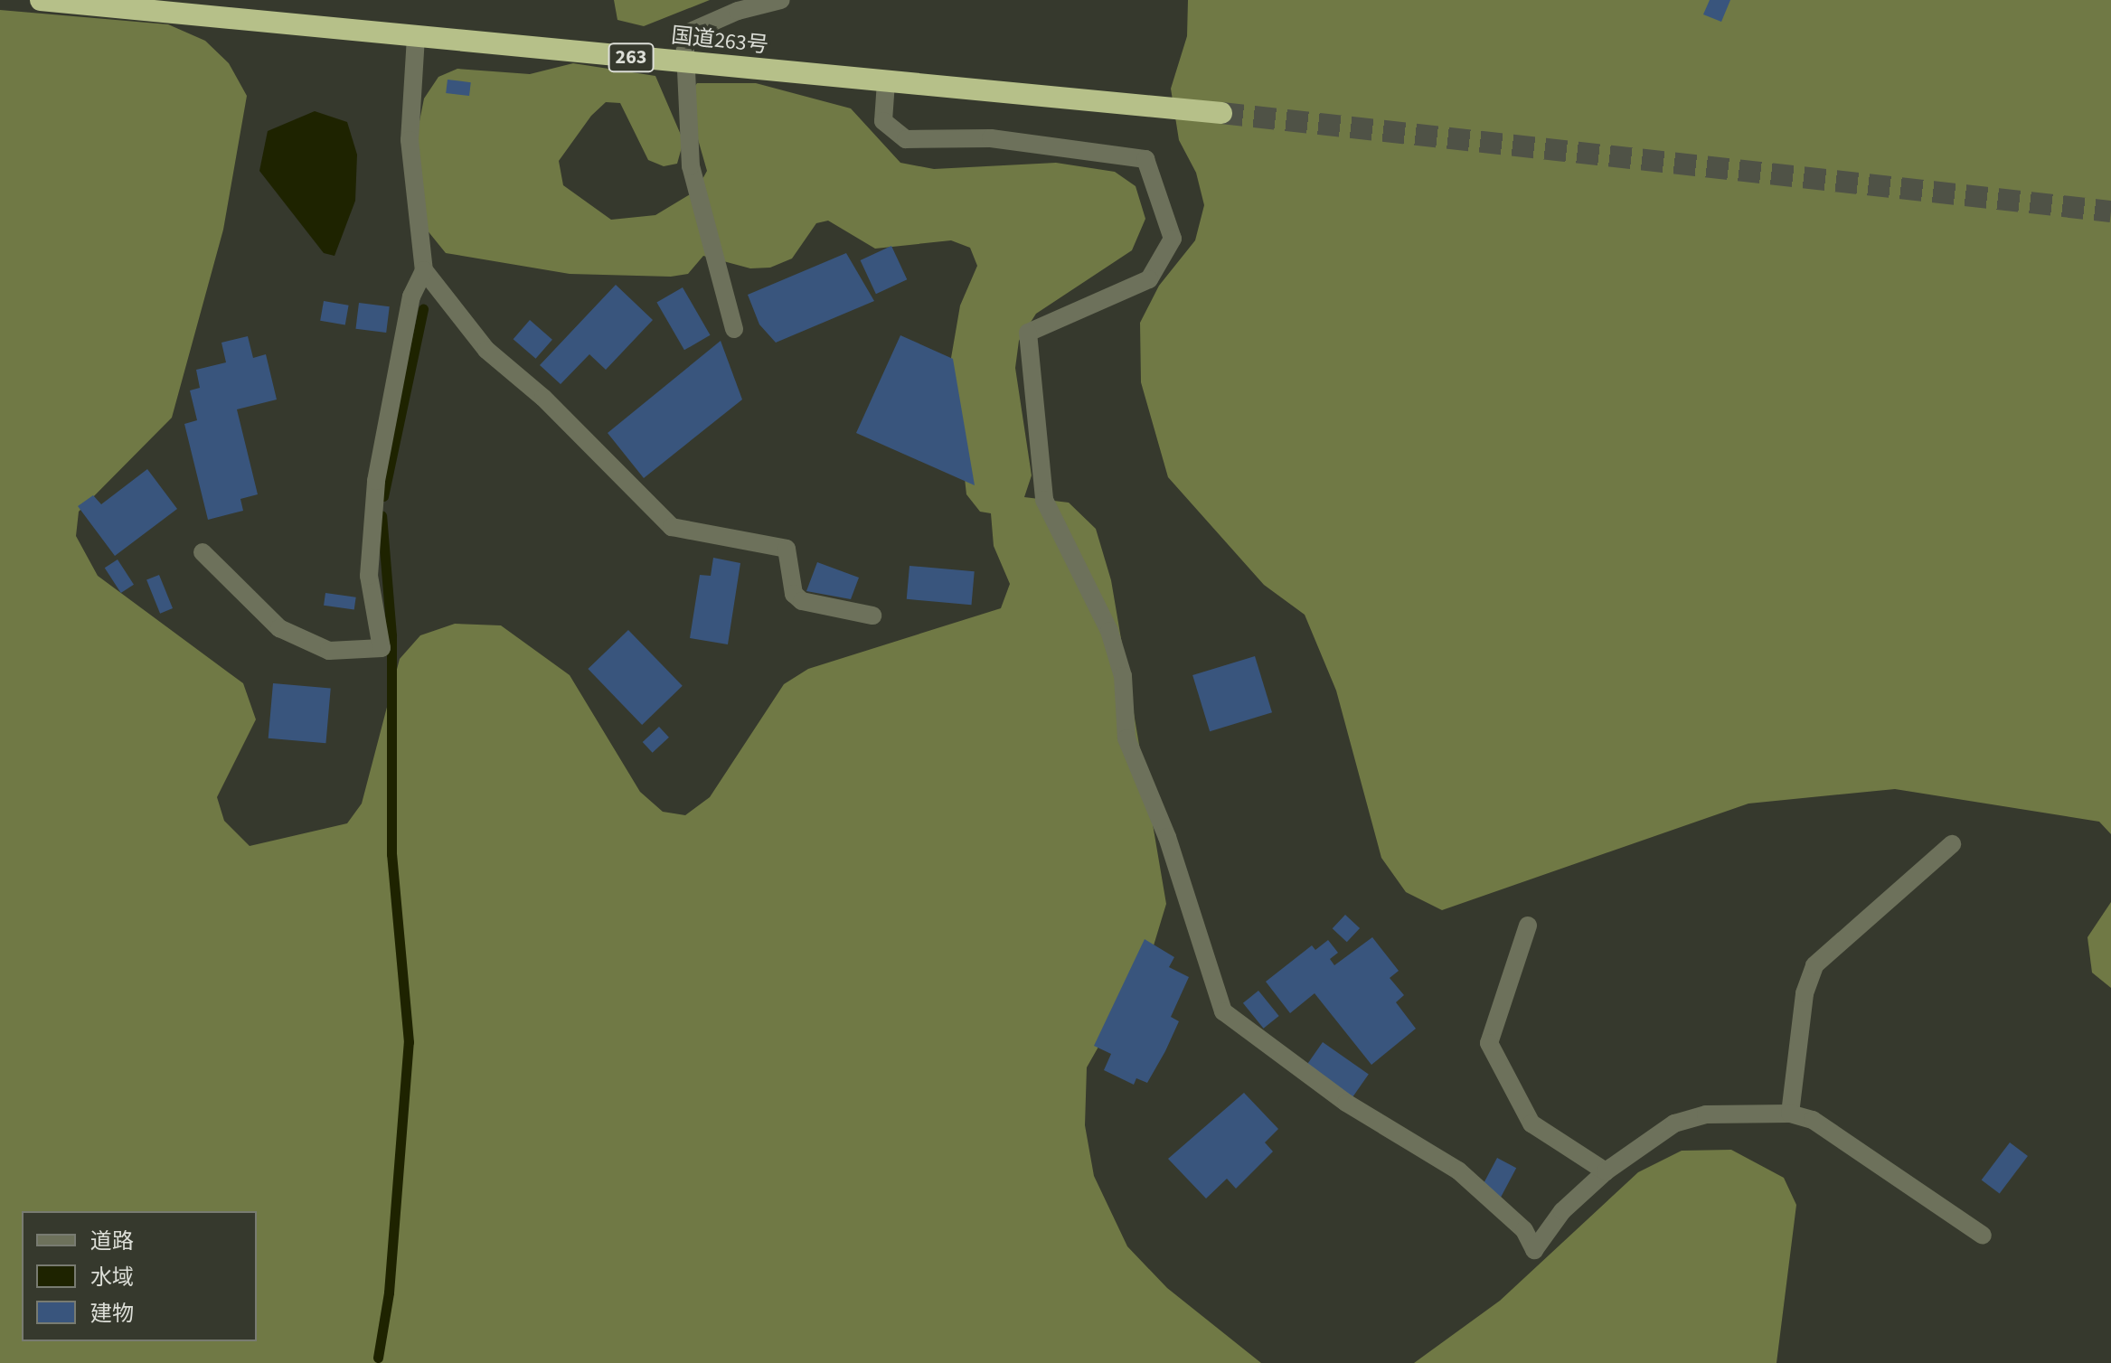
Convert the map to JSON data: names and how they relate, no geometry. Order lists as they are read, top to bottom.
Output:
{
  "streets": {
    "highway": ["国道263号", "263"]
  },
  "legend": ["道路", "水域", "建物"]
}
